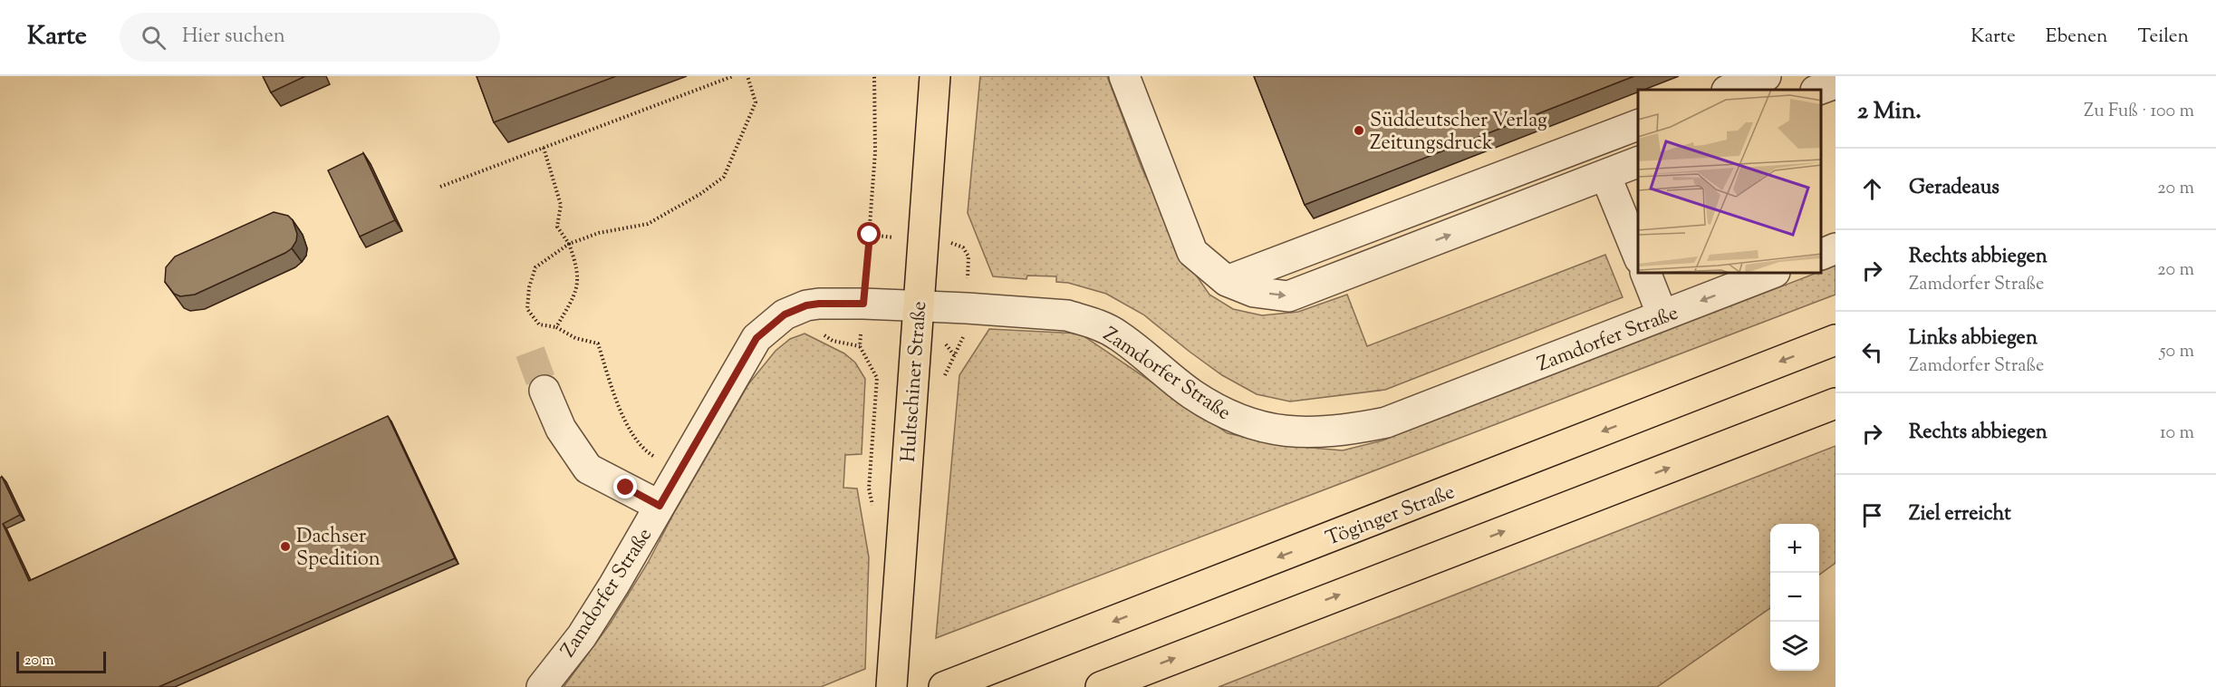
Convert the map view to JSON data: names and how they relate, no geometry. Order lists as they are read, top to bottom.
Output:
{
  "streets": {
    "main road": ["Hultschiner Straße", "Töginger Straße"],
    "street": ["Zamdorfer Straße"]
  },
  "crossings": [
    ["Zamdorfer Straße", "Hultschiner Straße"]
  ],
  "places": ["Süddeutscher Verlag Zeitungsdruck", "Dachser Spedition"],
  "scale_bar": "20 m",
  "page": {
    "header": "Karte",
    "search": "Hier suchen",
    "nav": ["Karte", "Ebenen", "Teilen"],
    "heading": ["2 Min.", "Zu Fuß · 100 m"],
    "list": [
      ["Geradeaus", "20 m"],
      ["Rechts abbiegen", "Zamdorfer Straße", "20 m"],
      ["Links abbiegen", "Zamdorfer Straße", "50 m"],
      ["Rechts abbiegen", "10 m"],
      "Ziel erreicht"
    ],
    "map_buttons": ["+", "−"],
    "scale": "20 m"
  }
}
